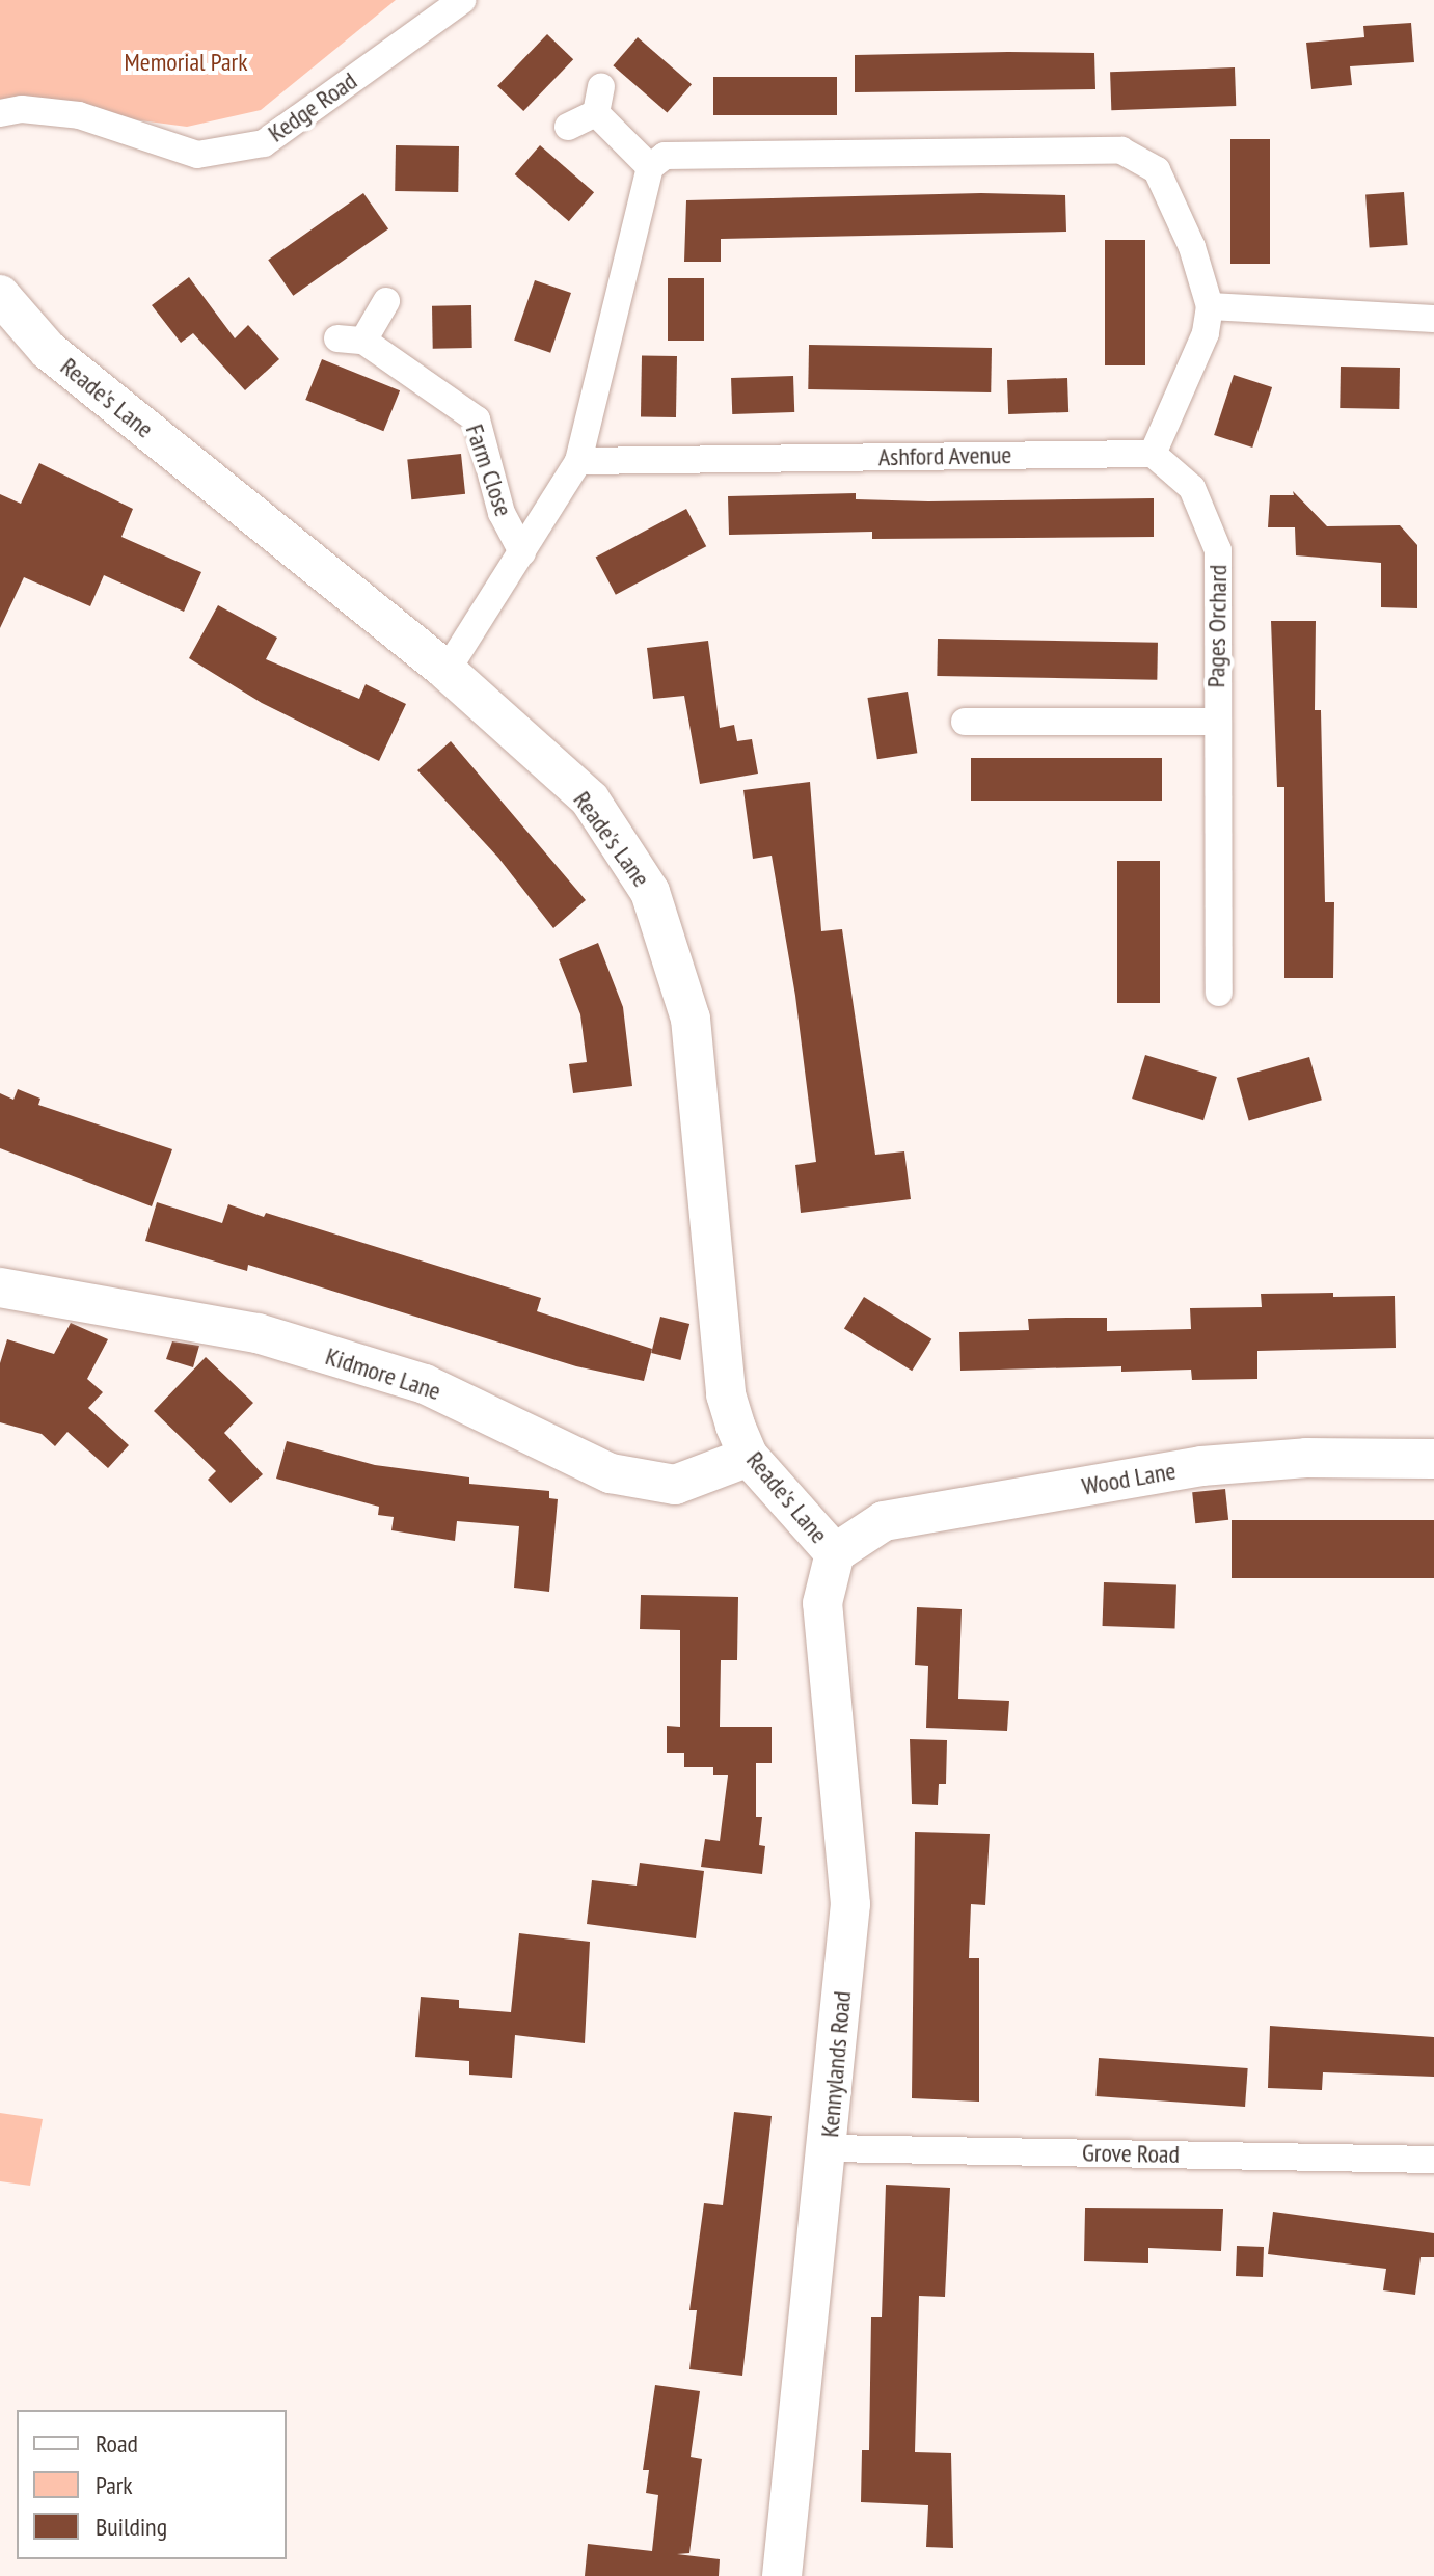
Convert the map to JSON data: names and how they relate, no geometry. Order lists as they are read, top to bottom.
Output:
{
  "streets": {
    "street": [
      "Kedge Road",
      "Reade's Lane",
      "Ashford Avenue",
      "Farm Close",
      "Pages Orchard",
      "Kidmore Lane",
      "Wood Lane",
      "Kennylands Road",
      "Grove Road"
    ]
  },
  "crossings": [
    ["Reade's Lane", "Kidmore Lane"],
    ["Reade's Lane", "Wood Lane"],
    ["Reade's Lane", "Kennylands Road"],
    ["Ashford Avenue", "Pages Orchard"],
    ["Wood Lane", "Kennylands Road"],
    ["Kennylands Road", "Grove Road"]
  ],
  "parks": ["Memorial Park"],
  "legend": ["Road", "Park", "Building"]
}
